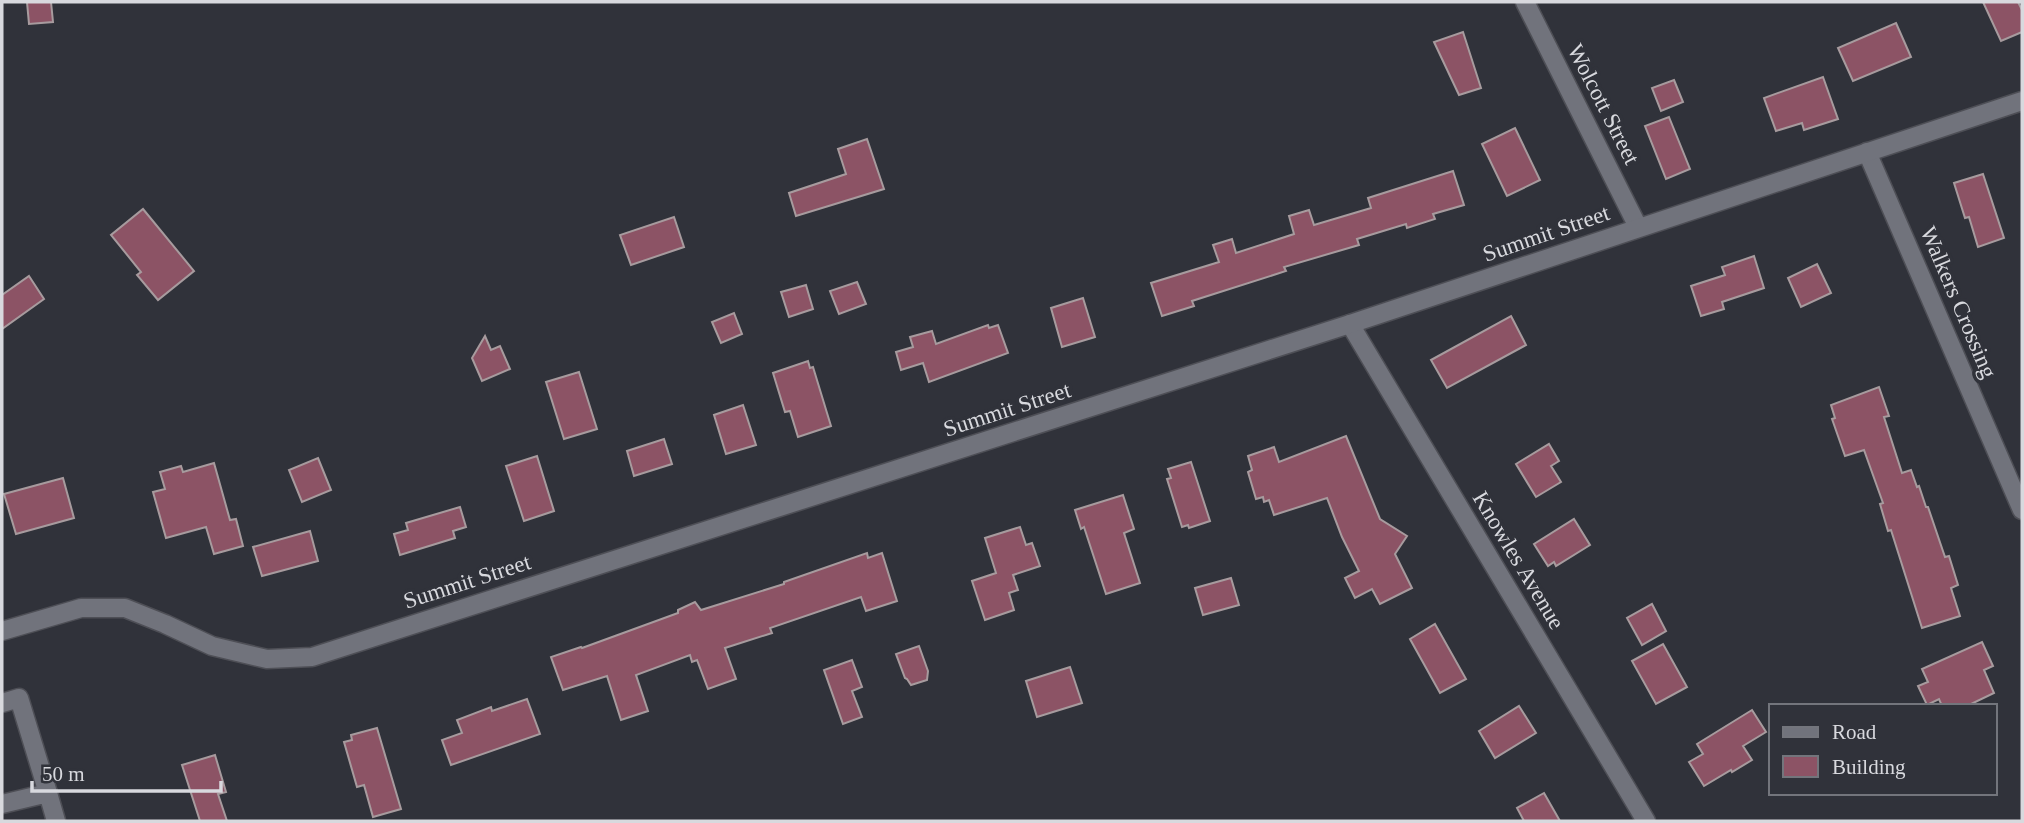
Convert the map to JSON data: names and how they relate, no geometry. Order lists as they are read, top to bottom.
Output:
{
  "streets": {
    "street": [
      "Wolcott Street",
      "Summit Street",
      "Walkers Crossing",
      "Knowles Avenue"
    ]
  },
  "crossings": [
    ["Wolcott Street", "Summit Street"],
    ["Summit Street", "Walkers Crossing"],
    ["Summit Street", "Knowles Avenue"]
  ],
  "legend": ["Road", "Building"],
  "scale_bar": "50 m"
}
